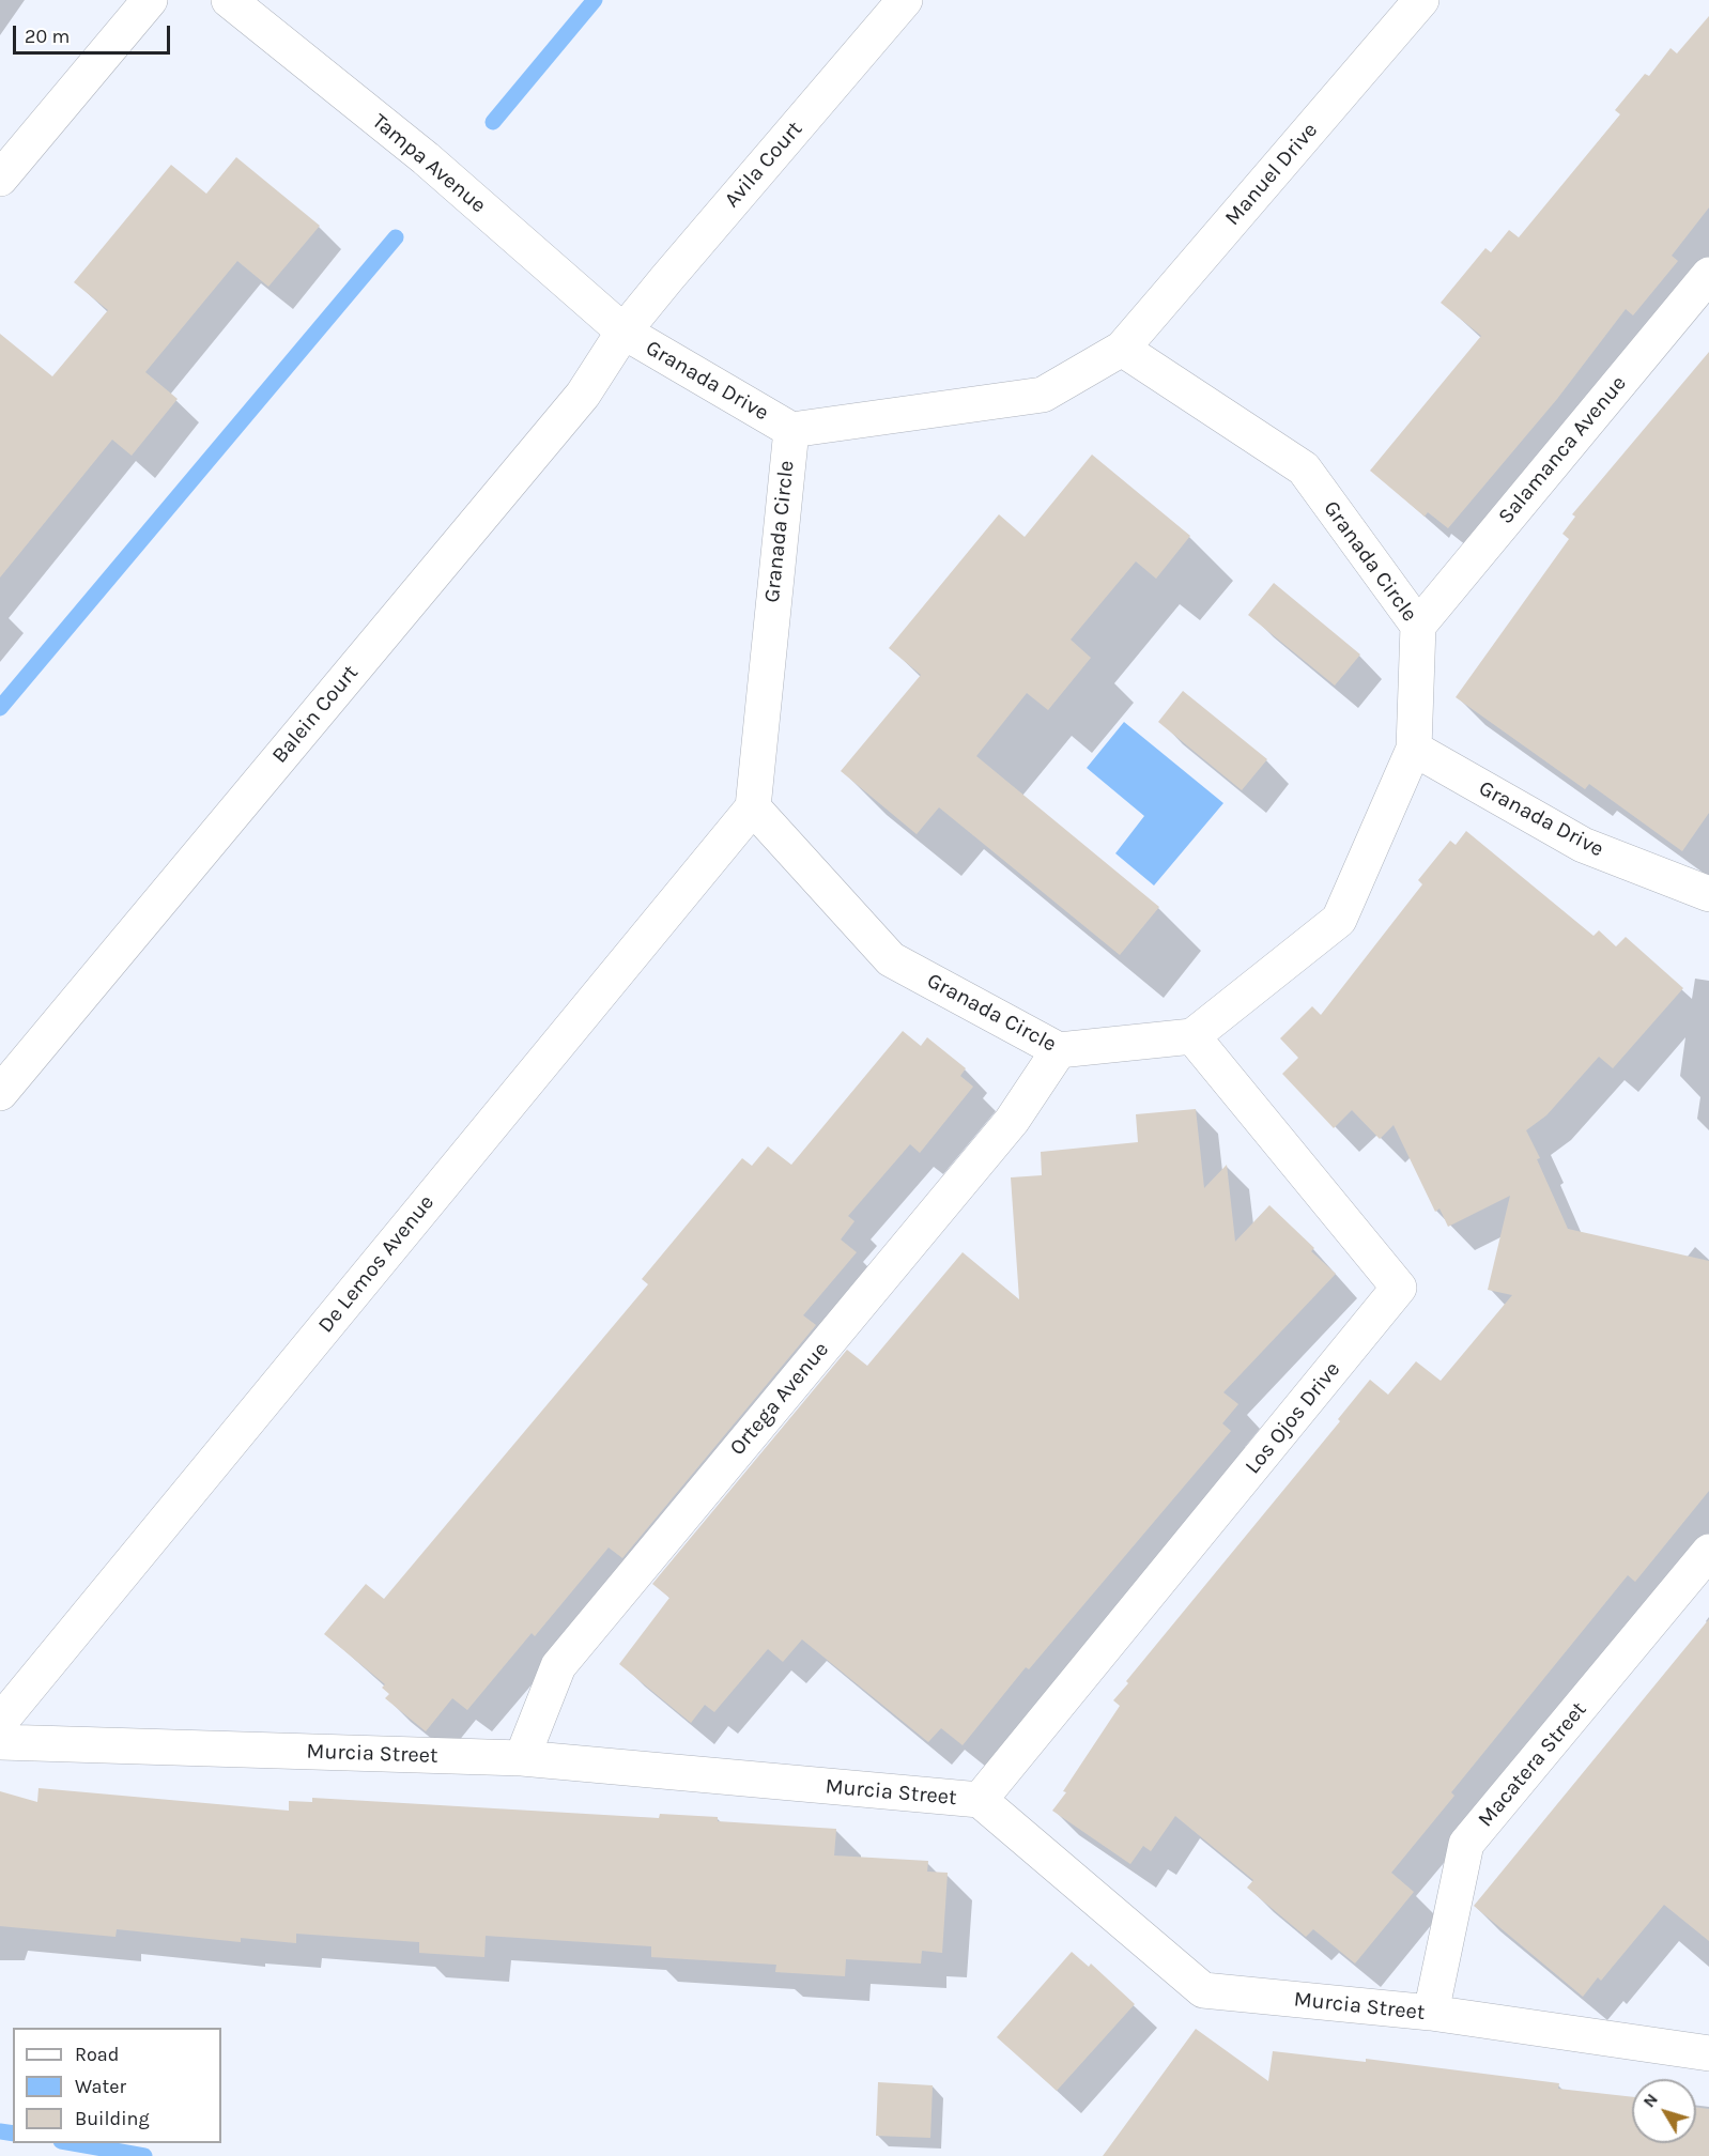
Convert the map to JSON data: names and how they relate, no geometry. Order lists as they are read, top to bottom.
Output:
{
  "streets": {
    "street": [
      "Tampa Avenue",
      "Avila Court",
      "Manuel Drive",
      "Granada Drive",
      "Salamanca Avenue",
      "Granada Circle",
      "Balein Court",
      "De Lemos Avenue",
      "Ortega Avenue",
      "Los Ojos Drive",
      "Murcia Street",
      "Macatera Street"
    ]
  },
  "crossings": [
    ["Tampa Avenue", "Avila Court"],
    ["Tampa Avenue", "Granada Drive"],
    ["Tampa Avenue", "Balein Court"],
    ["Avila Court", "Granada Drive"],
    ["Avila Court", "Balein Court"],
    ["Manuel Drive", "Granada Circle"],
    ["Granada Drive", "Granada Circle"],
    ["Granada Drive", "Balein Court"],
    ["Salamanca Avenue", "Granada Circle"],
    ["Granada Circle", "De Lemos Avenue"],
    ["Granada Circle", "Ortega Avenue"],
    ["Granada Circle", "Los Ojos Drive"],
    ["Ortega Avenue", "Murcia Street"],
    ["Los Ojos Drive", "Murcia Street"],
    ["Murcia Street", "Macatera Street"]
  ],
  "legend": ["Road", "Water", "Building"],
  "scale_bar": "20 m",
  "north": "top left"
}
